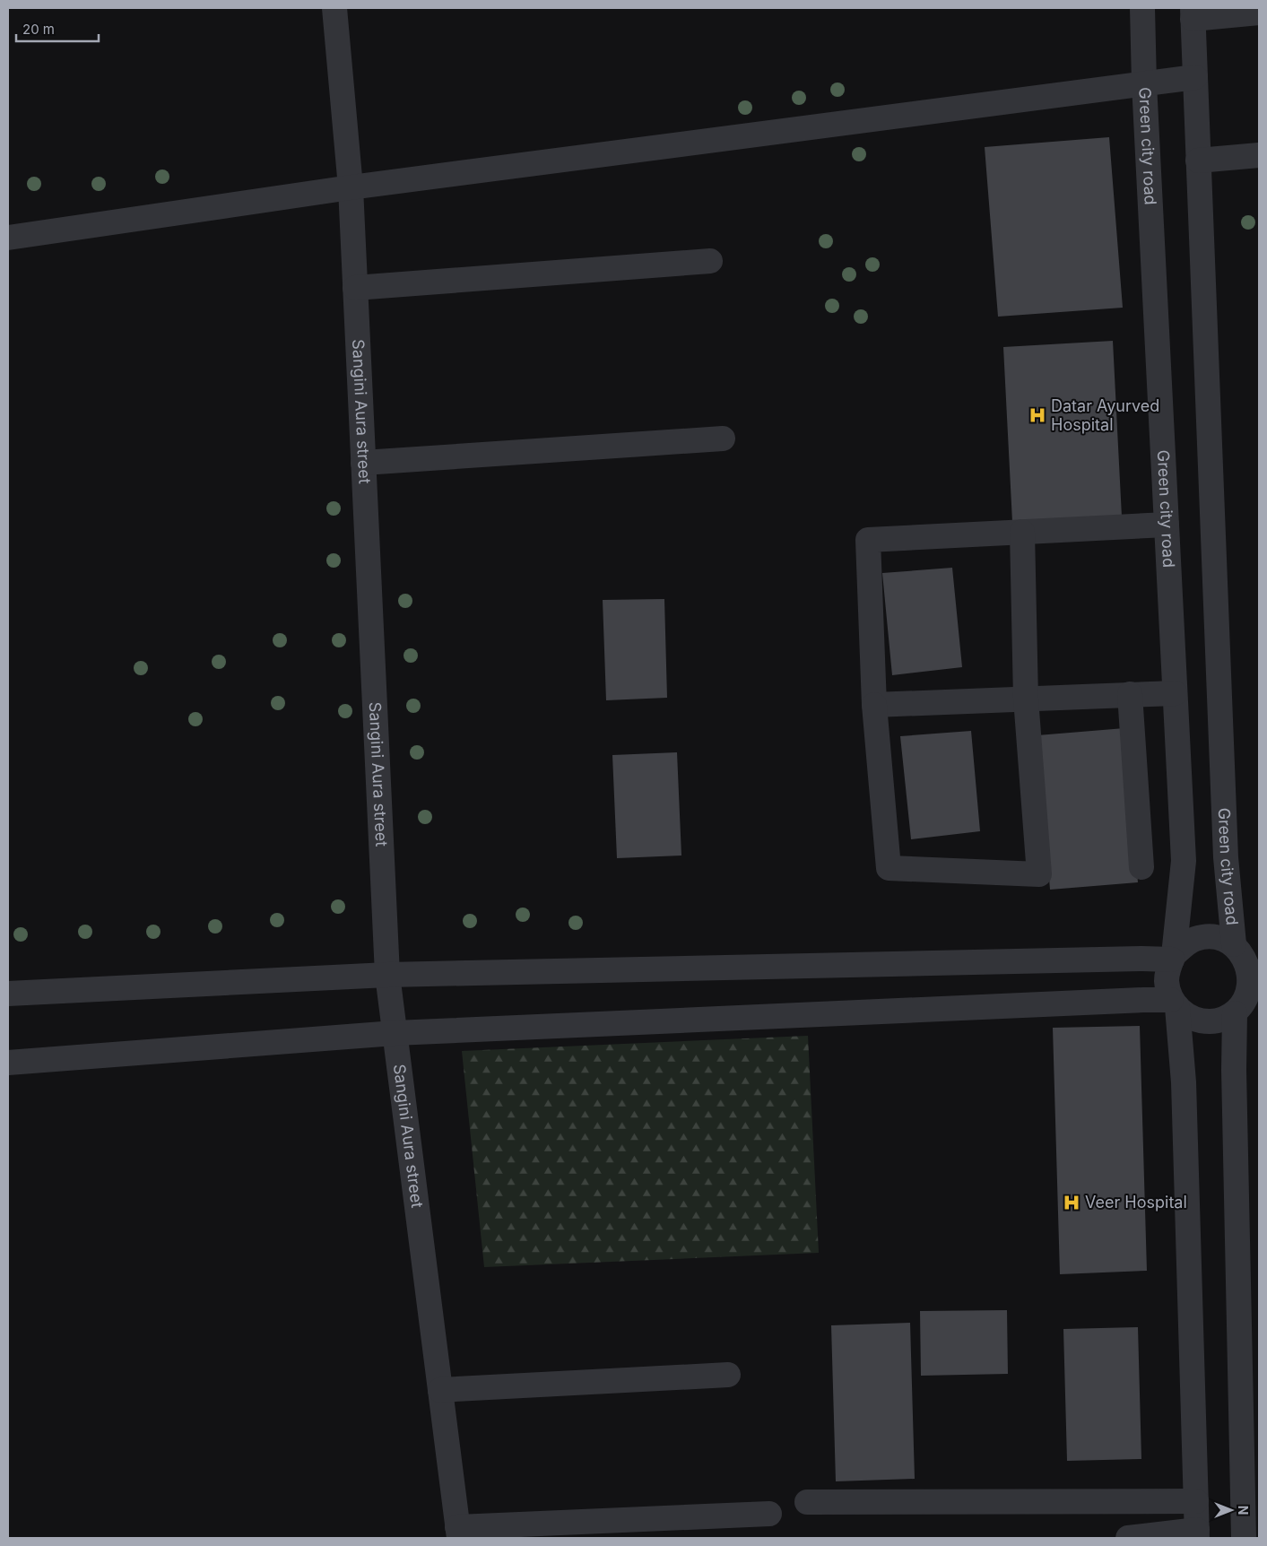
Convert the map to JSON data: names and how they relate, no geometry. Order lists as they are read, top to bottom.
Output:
{
  "streets": {
    "street": ["Green city road", "Sangini Aura street"]
  },
  "places": {
    "hospital": ["Datar Ayurved Hospital", "Veer Hospital"]
  },
  "scale_bar": "20 m",
  "north": "right"
}
